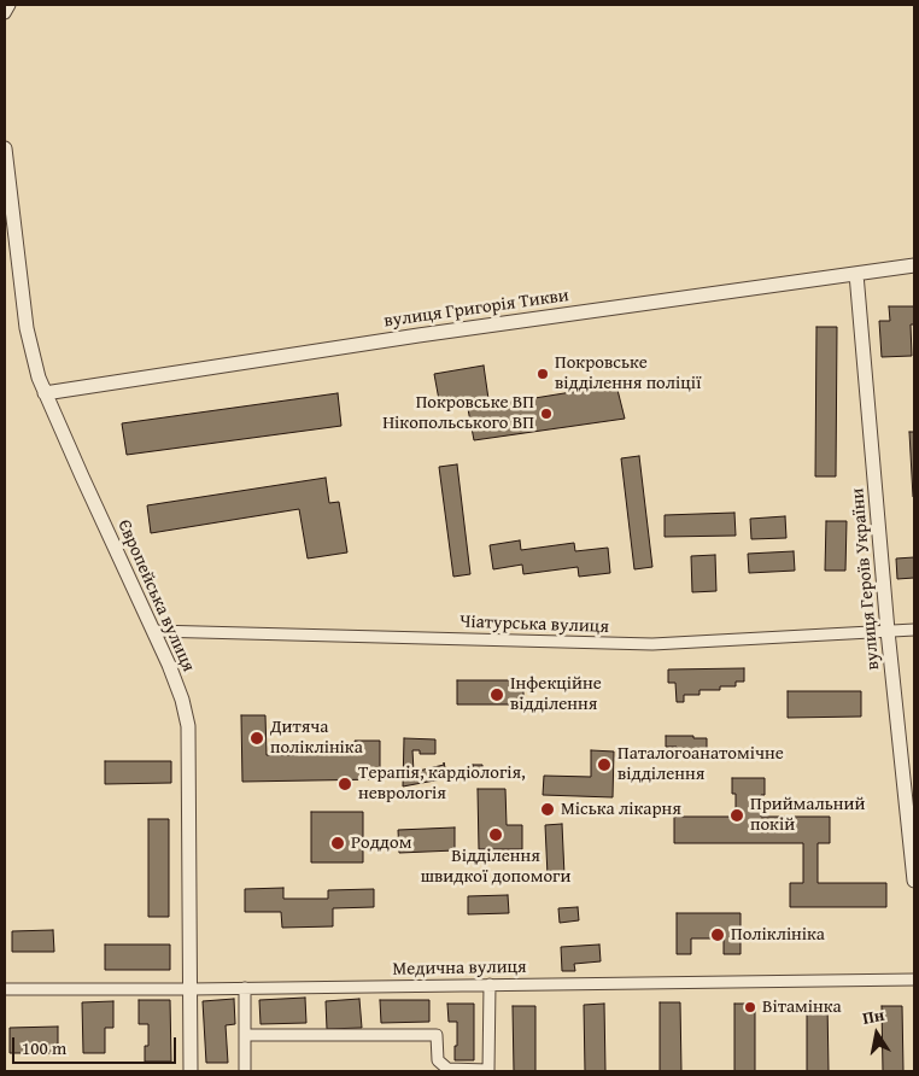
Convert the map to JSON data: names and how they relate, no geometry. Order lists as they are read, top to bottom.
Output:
{
  "streets": {
    "street": [
      "вулиця Григорія Тикви",
      "вулиця Героїв України",
      "Європейська вулиця",
      "Чіатурська вулиця",
      "Медична вулиця"
    ]
  },
  "crossings": [
    ["вулиця Григорія Тикви", "вулиця Героїв України"],
    ["вулиця Григорія Тикви", "Європейська вулиця"],
    ["вулиця Героїв України", "Чіатурська вулиця"],
    ["Європейська вулиця", "Чіатурська вулиця"],
    ["Європейська вулиця", "Медична вулиця"]
  ],
  "places": [
    "Покровське відділення поліції",
    "Покровське ВП Нікопольського ВП",
    "Інфекційне відділення",
    "Дитяча поліклініка",
    "Паталогоанатомічне відділення",
    "Терапія, кардіологія, неврологія",
    "Мiська лiкарня",
    "Приймальний покій",
    "Відділення швидкої допомоги",
    "Роддом",
    "Поліклініка",
    "Вітамінка"
  ],
  "scale_bar": "100 m",
  "north": "top"
}
